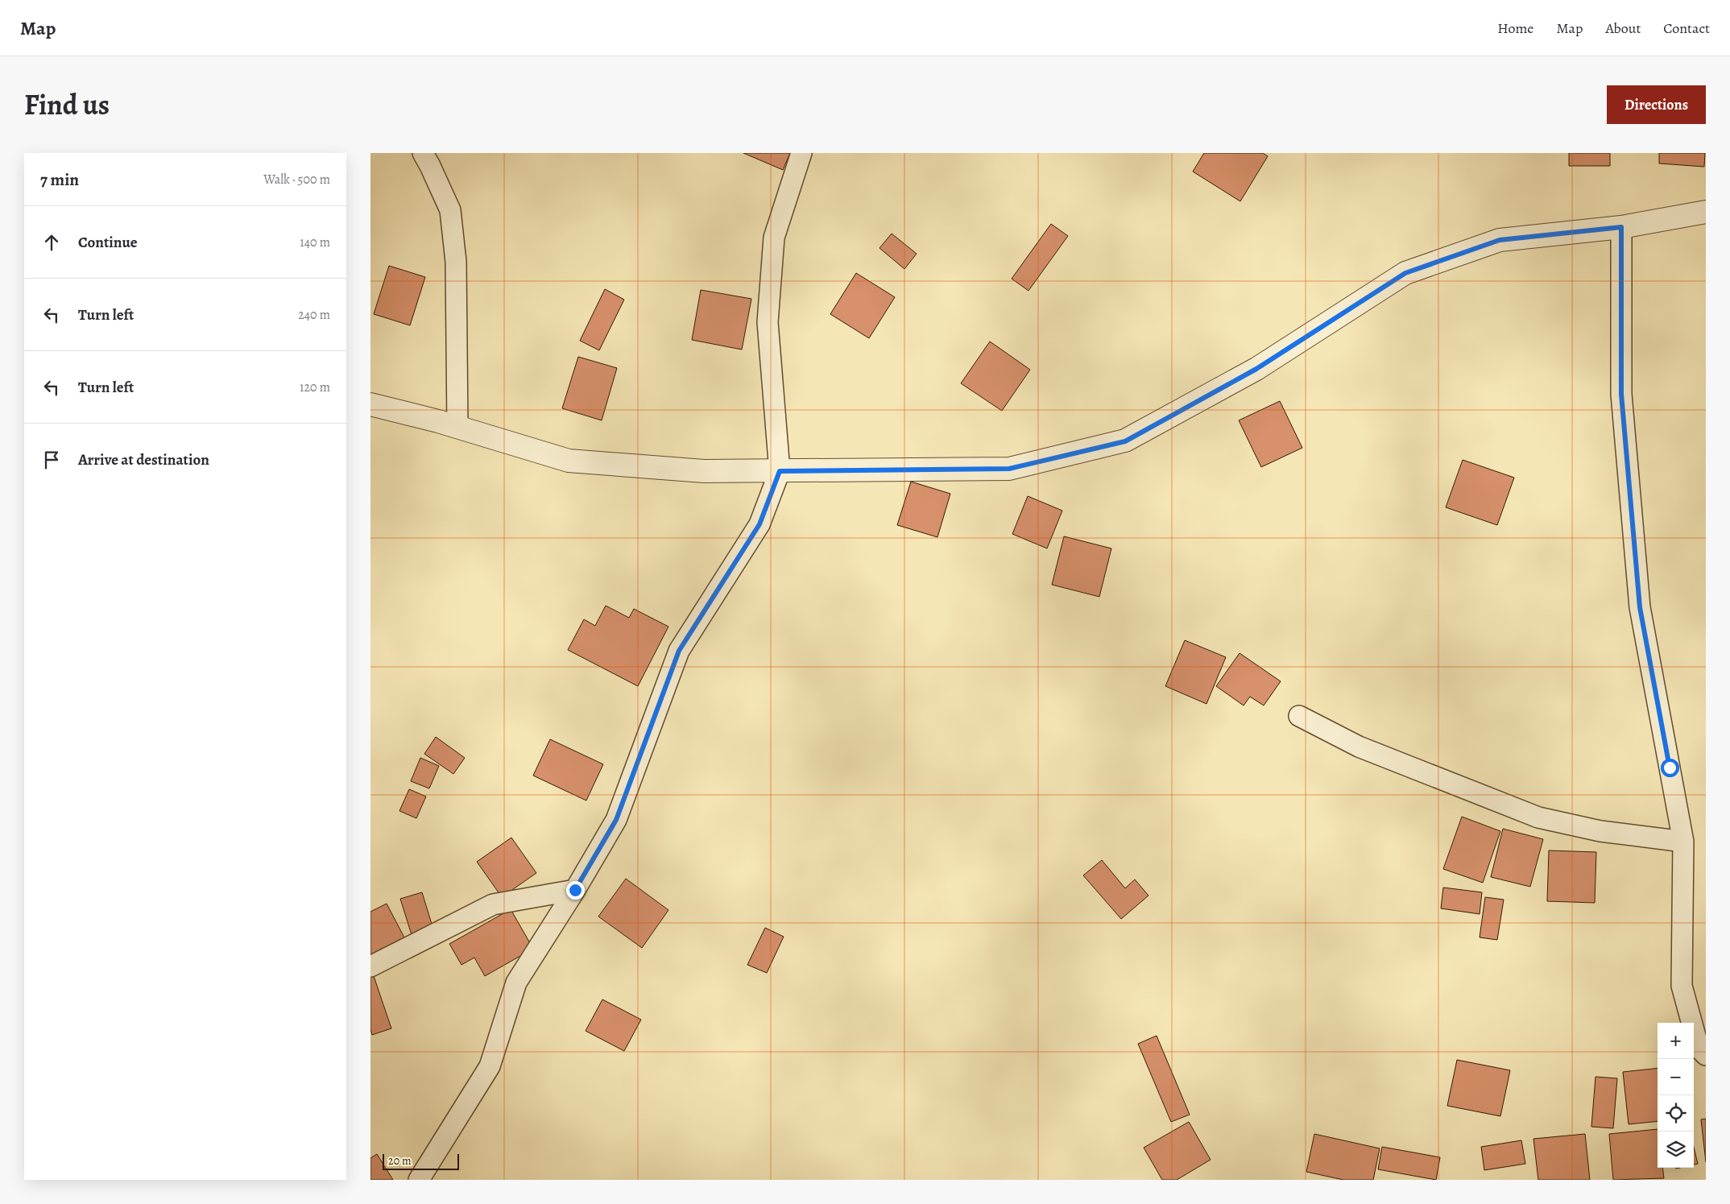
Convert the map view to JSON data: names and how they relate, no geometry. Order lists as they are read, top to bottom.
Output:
{
  "scale_bar": "20 m",
  "page": {
    "header": "Map",
    "nav": [
      "Home",
      "Map",
      "About",
      "Contact"
    ],
    "title": "Find us",
    "buttons": "Directions",
    "heading": ["7 min", "Walk · 500 m"],
    "list": [
      ["Continue", "140 m"],
      ["Turn left", "240 m"],
      ["Turn left", "120 m"],
      "Arrive at destination"
    ],
    "map_buttons": ["+", "−"],
    "scale": "20 m"
  }
}
